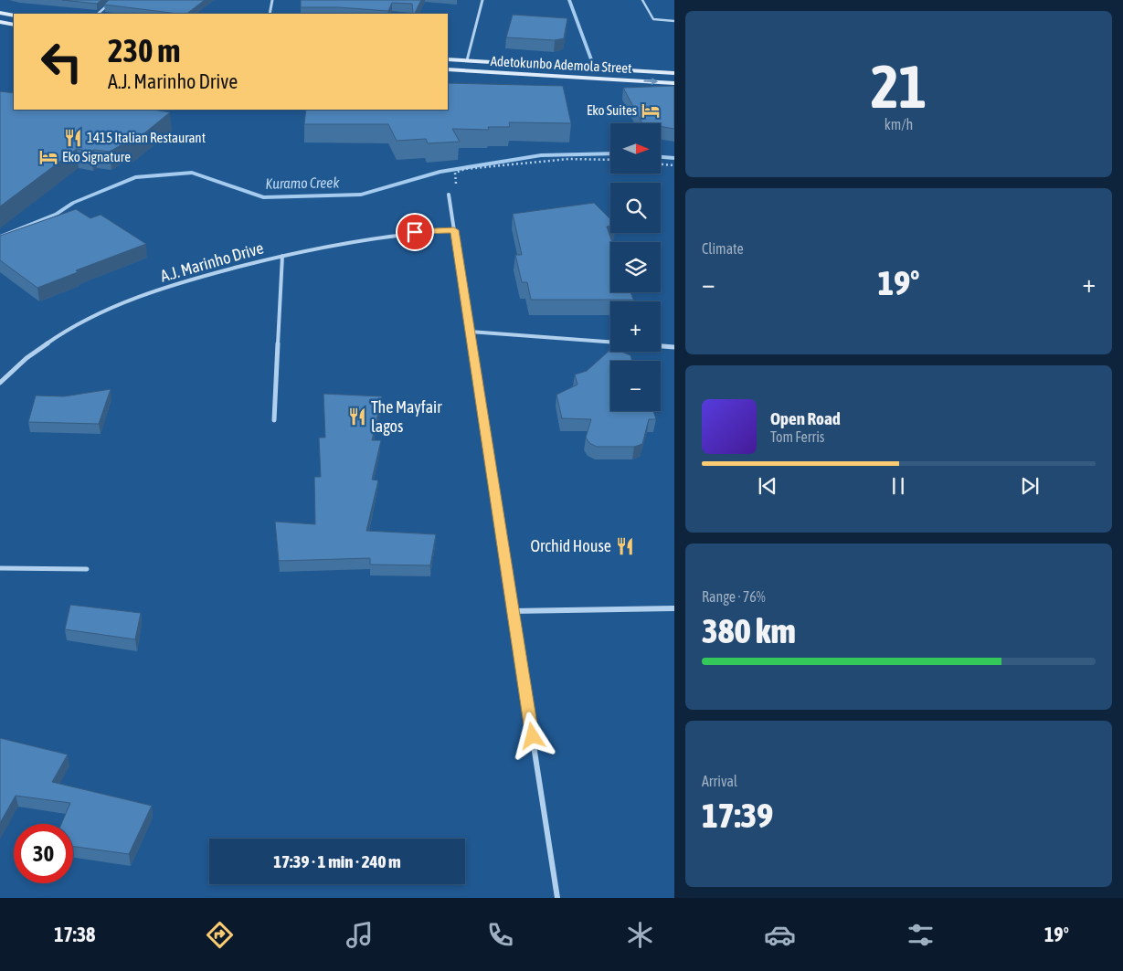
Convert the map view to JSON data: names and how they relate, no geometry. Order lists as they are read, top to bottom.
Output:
{
  "streets": {
    "main road": ["Adetokunbo Ademola Street"],
    "street": ["A.J. Marinho Drive"]
  },
  "water": ["Kuramo Creek"],
  "places": {
    "hotel": ["Eko Suites", "Eko Signature"],
    "restaurant": ["1415 Italian Restaurant", "The Mayfair lagos", "Orchid House"]
  },
  "north": "right",
  "page": {
    "tile": [
      ["21", "km/h"],
      "Climate",
      ["Range · 76%", "380 km"],
      ["Arrival", "17:39"]
    ],
    "turn": ["230 m", "A.J. Marinho Drive"],
    "map_buttons": ["+", "−"],
    "heat": ["−", "19°", "+"],
    "song": ["Open Road", "Tom Ferris"],
    "limit": "30",
    "trip": "17:39 · 1 min · 240 m",
    "tabs": ["17:38", "19°"]
  }
}
